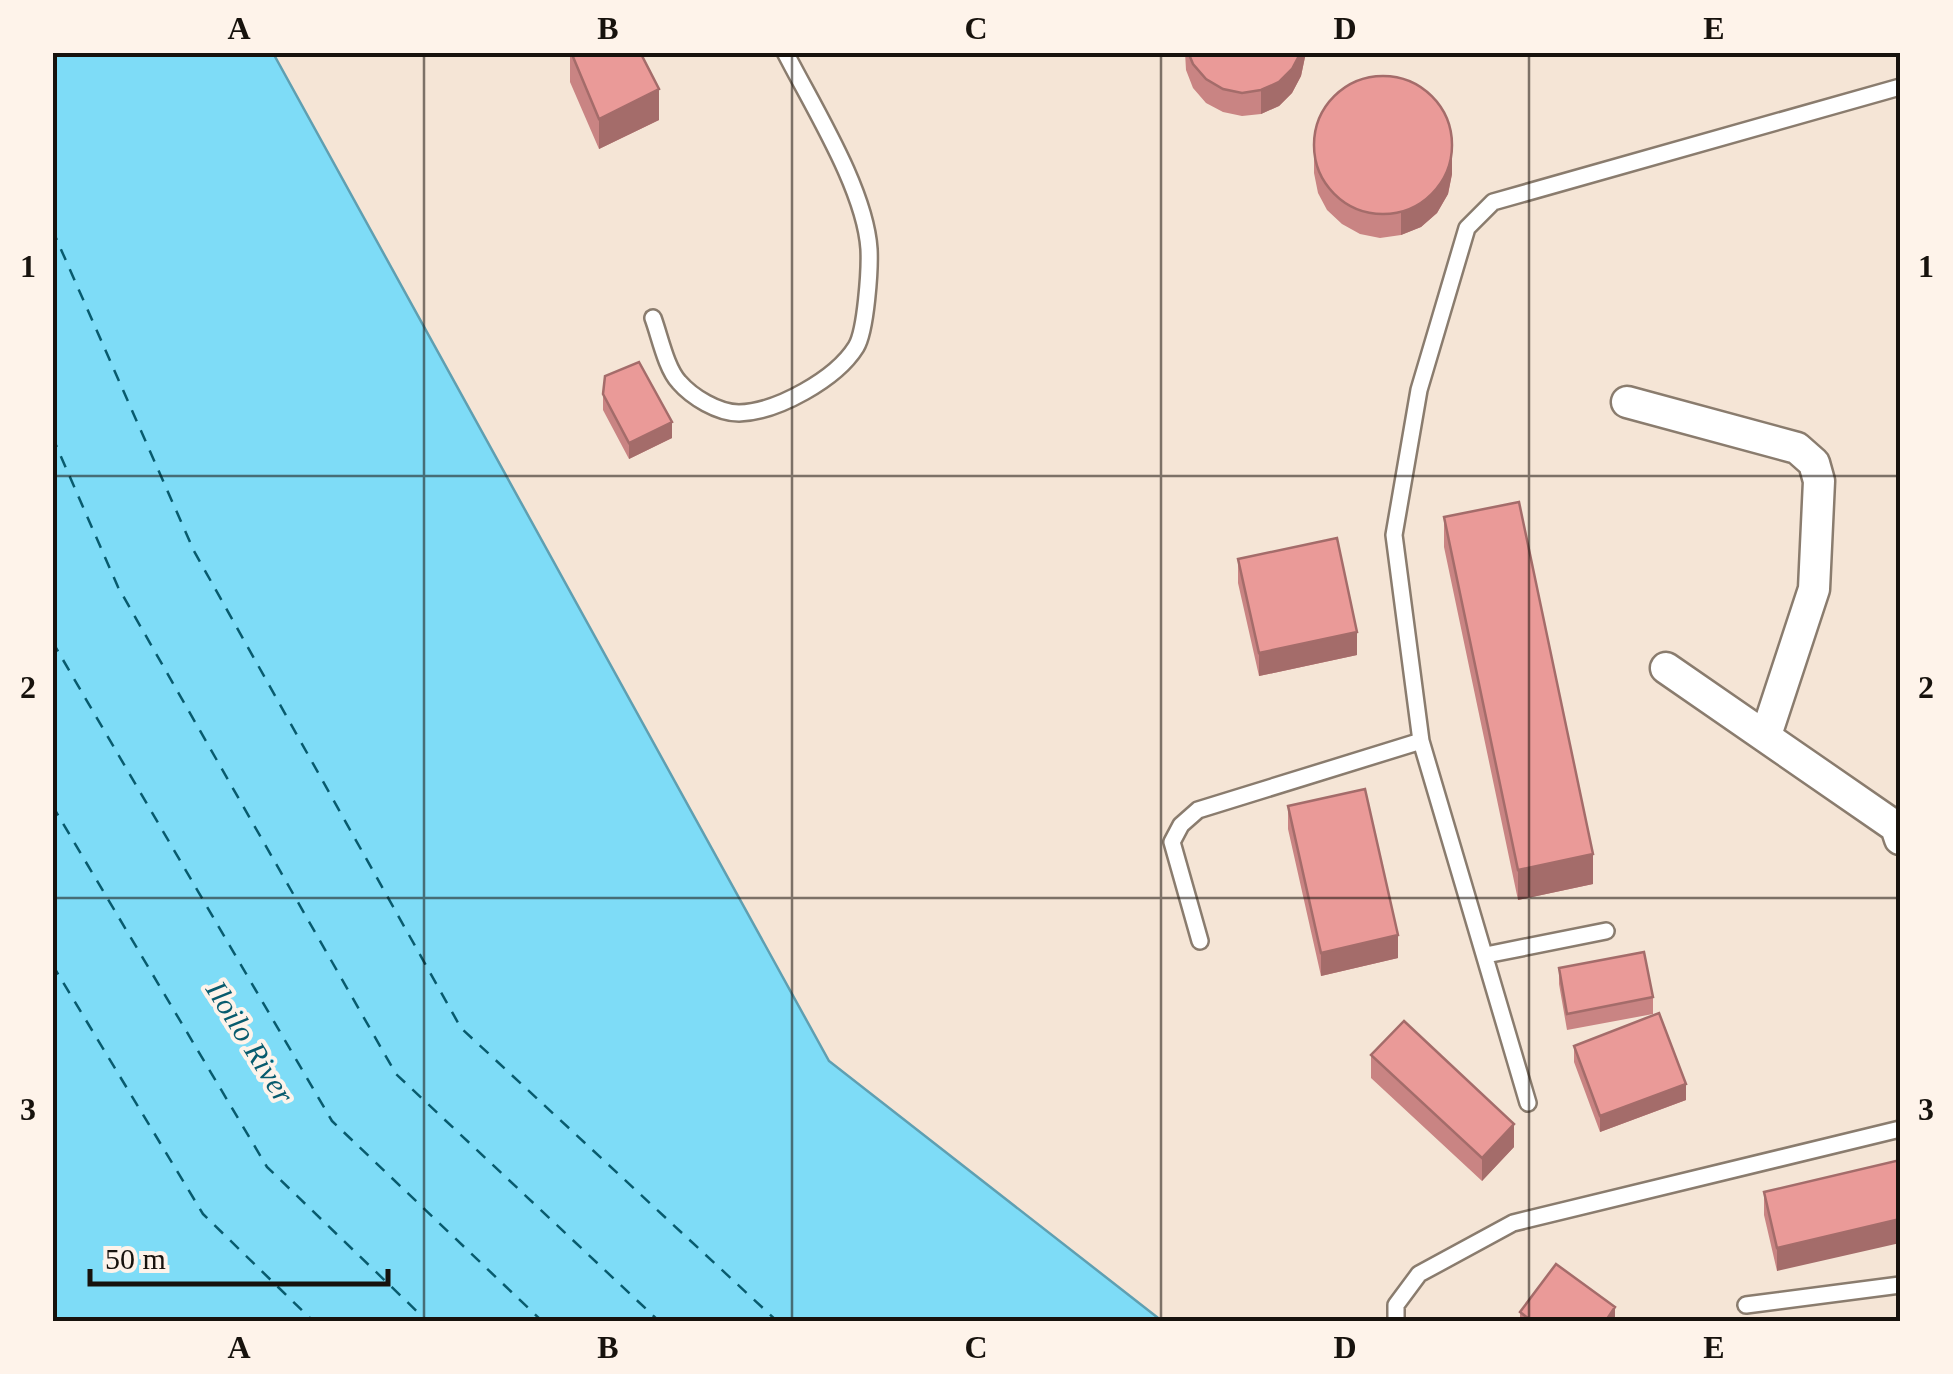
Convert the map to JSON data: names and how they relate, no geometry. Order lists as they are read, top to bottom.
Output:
{
  "water": ["Iloilo River"],
  "scale_bar": "50 m",
  "grid": {
    "columns": [
      "A",
      "B",
      "C",
      "D",
      "E"
    ],
    "rows": ["1", "2", "3"]
  }
}
